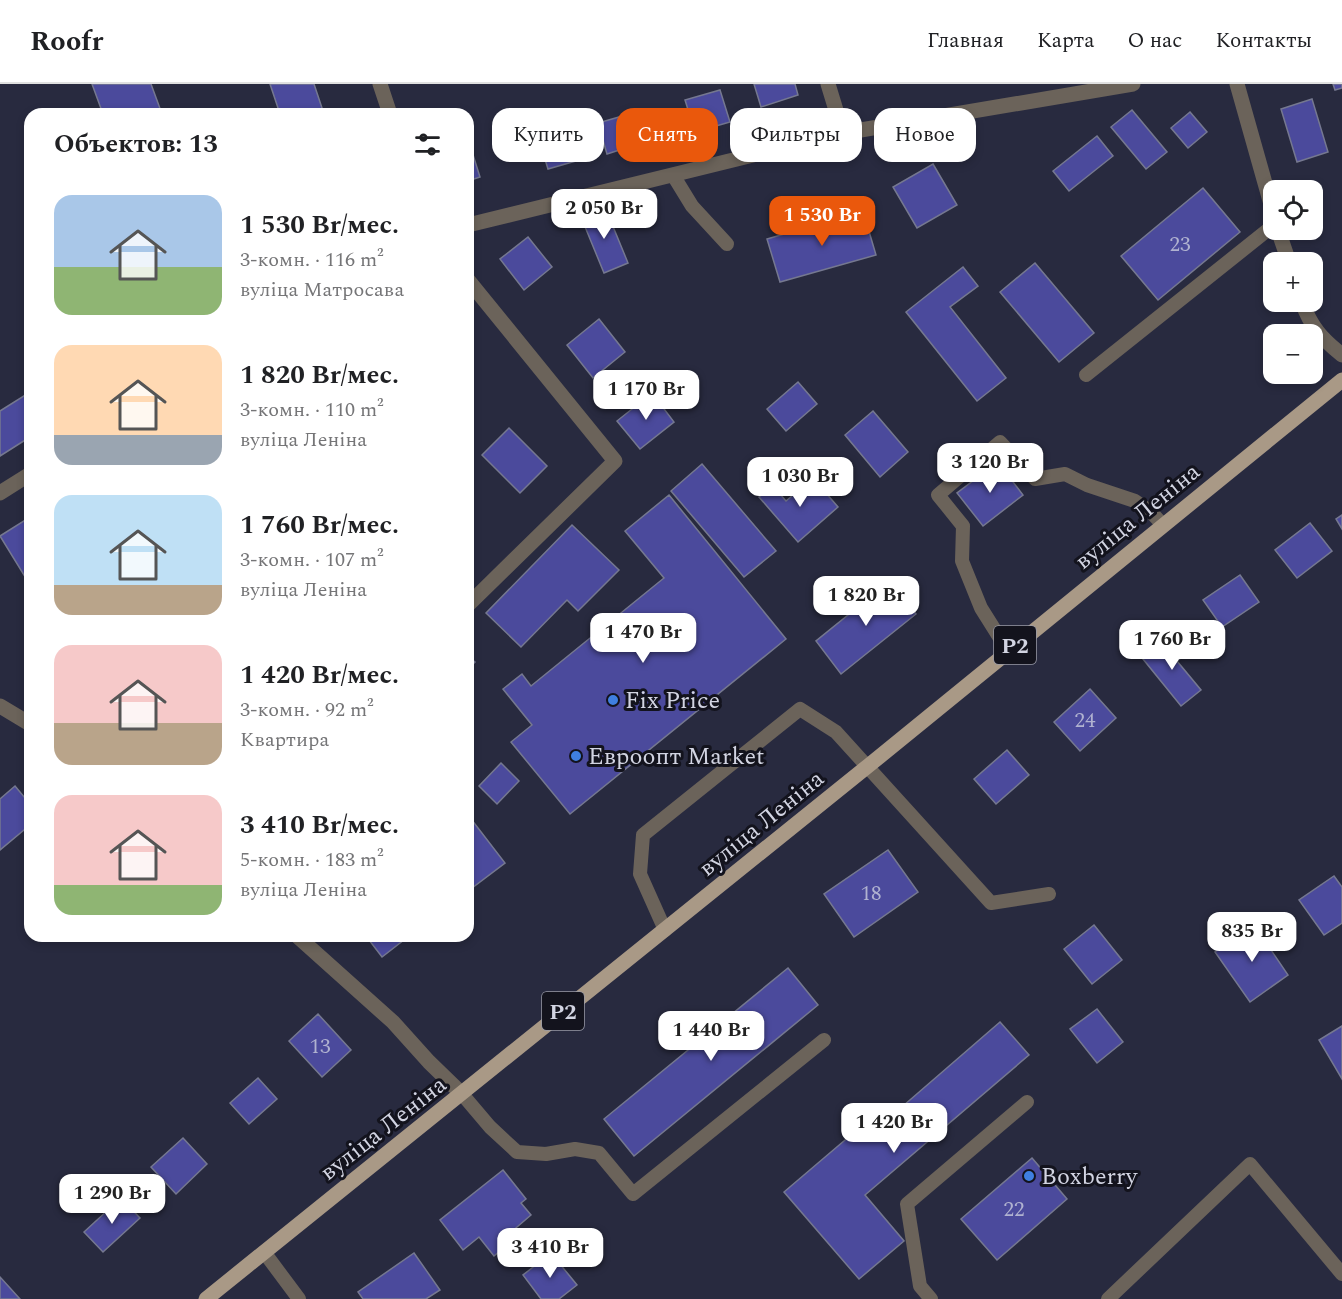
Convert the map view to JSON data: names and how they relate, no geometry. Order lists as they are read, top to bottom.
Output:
{
  "streets": {
    "main road": ["вуліца Леніна", "Р2"]
  },
  "places": ["Fix Price", "Евроопт Market", "Boxberry"],
  "house_numbers": [
    "23",
    "24",
    "18",
    "13",
    "22"
  ],
  "page": {
    "header": "Roofr",
    "nav": [
      "Главная",
      "Карта",
      "О нас",
      "Контакты"
    ],
    "chip": [
      "Купить",
      "Снять",
      "Фильтры",
      "Новое"
    ],
    "heading": "Объектов: 13",
    "map_buttons": ["+", "−"],
    "list": [
      {
        "name": "1 530 Br/мес.",
        "note": "3-комн. · 116 m² · вуліца Матросава"
      },
      {
        "name": "1 820 Br/мес.",
        "note": "3-комн. · 110 m² · вуліца Леніна"
      },
      {
        "name": "1 760 Br/мес.",
        "note": "3-комн. · 107 m² · вуліца Леніна"
      },
      {
        "name": "1 420 Br/мес.",
        "note": "3-комн. · 92 m² · Квартира"
      },
      {
        "name": "3 410 Br/мес.",
        "note": "5-комн. · 183 m² · вуліца Леніна"
      }
    ],
    "price": [
      "2 050 Br",
      "1 530 Br",
      "1 170 Br",
      "3 120 Br",
      "1 030 Br",
      "1 820 Br",
      "1 470 Br",
      "1 760 Br",
      "835 Br",
      "1 440 Br",
      "1 420 Br",
      "1 290 Br",
      "3 410 Br"
    ]
  }
}
